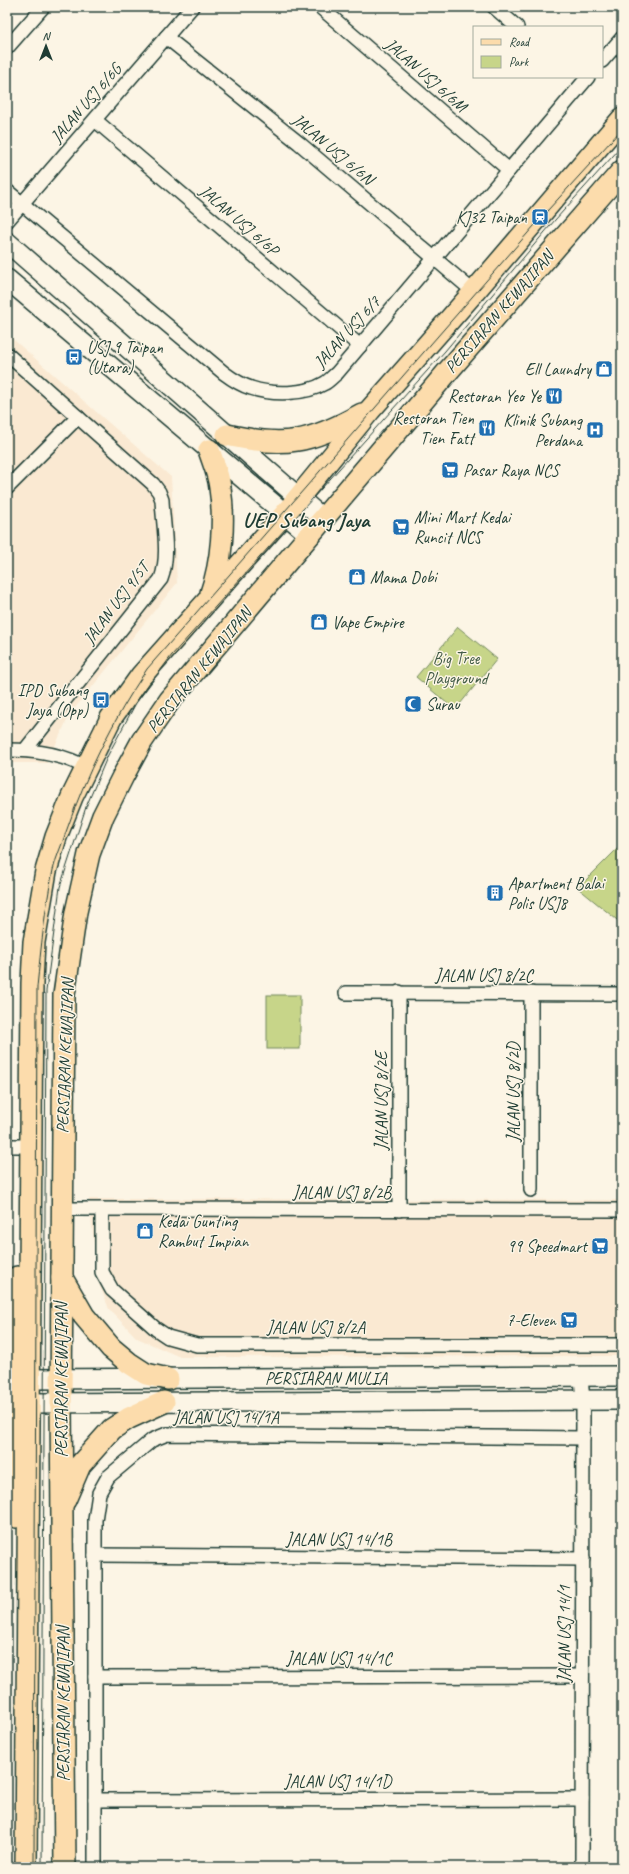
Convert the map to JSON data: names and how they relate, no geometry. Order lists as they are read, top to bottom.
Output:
{
  "streets": {
    "main road": ["PERSIARAN KEWAJIPAN", "PERSIARAN MULIA"],
    "street": [
      "JALAN USJ 6/6M",
      "JALAN USJ 6/6G",
      "JALAN USJ 6/6N",
      "JALAN USJ 6/6P",
      "JALAN USJ 6/7",
      "JALAN USJ 9/5T",
      "JALAN USJ 8/2C",
      "JALAN USJ 8/2D",
      "JALAN USJ 8/2E",
      "JALAN USJ 8/2B",
      "JALAN USJ 8/2A",
      "JALAN USJ 14/1A",
      "JALAN USJ 14/1B",
      "JALAN USJ 14/1",
      "JALAN USJ 14/1C",
      "JALAN USJ 14/1D"
    ]
  },
  "crossings": [
    ["JALAN USJ 6/6M", "JALAN USJ 6/7"],
    ["JALAN USJ 6/6G", "JALAN USJ 6/6N"],
    ["JALAN USJ 6/6G", "JALAN USJ 6/6P"],
    ["JALAN USJ 6/6G", "JALAN USJ 6/7"],
    ["JALAN USJ 6/6N", "PERSIARAN KEWAJIPAN"],
    ["JALAN USJ 6/6N", "JALAN USJ 6/7"],
    ["JALAN USJ 6/6P", "JALAN USJ 6/7"],
    ["PERSIARAN KEWAJIPAN", "JALAN USJ 8/2B"],
    ["PERSIARAN KEWAJIPAN", "PERSIARAN MULIA"],
    ["JALAN USJ 8/2C", "JALAN USJ 8/2D"],
    ["JALAN USJ 8/2C", "JALAN USJ 8/2E"],
    ["JALAN USJ 8/2E", "JALAN USJ 8/2B"],
    ["JALAN USJ 8/2B", "JALAN USJ 8/2A"],
    ["PERSIARAN MULIA", "JALAN USJ 14/1"],
    ["JALAN USJ 14/1A", "JALAN USJ 14/1B"],
    ["JALAN USJ 14/1A", "JALAN USJ 14/1"],
    ["JALAN USJ 14/1A", "JALAN USJ 14/1C"],
    ["JALAN USJ 14/1A", "JALAN USJ 14/1D"],
    ["JALAN USJ 14/1B", "JALAN USJ 14/1"],
    ["JALAN USJ 14/1", "JALAN USJ 14/1C"],
    ["JALAN USJ 14/1", "JALAN USJ 14/1D"]
  ],
  "districts": ["UEP Subang Jaya"],
  "parks": ["Big Tree Playground"],
  "places": {
    "station": ["KJ32 Taipan"],
    "bus stop": ["USJ 9 Taipan (Utara)", "IPD Subang Jaya (Opp)"],
    "shop": [
      "Ell Laundry",
      "Mama Dobi",
      "Vape Empire",
      "Kedai Gunting Rambut Impian"
    ],
    "restaurant": ["Restoran Yeo Ye", "Restoran Tien Tien Fatt"],
    "hospital": ["Klinik Subang Perdana"],
    "supermarket": [
      "Pasar Raya NCS",
      "Mini Mart Kedai Runcit NCS",
      "99 Speedmart",
      "7-Eleven"
    ],
    "mosque": ["Surau"],
    "building": ["Apartment Balai Polis USJ8"]
  },
  "legend": ["Road", "Park"],
  "north": "top"
}
